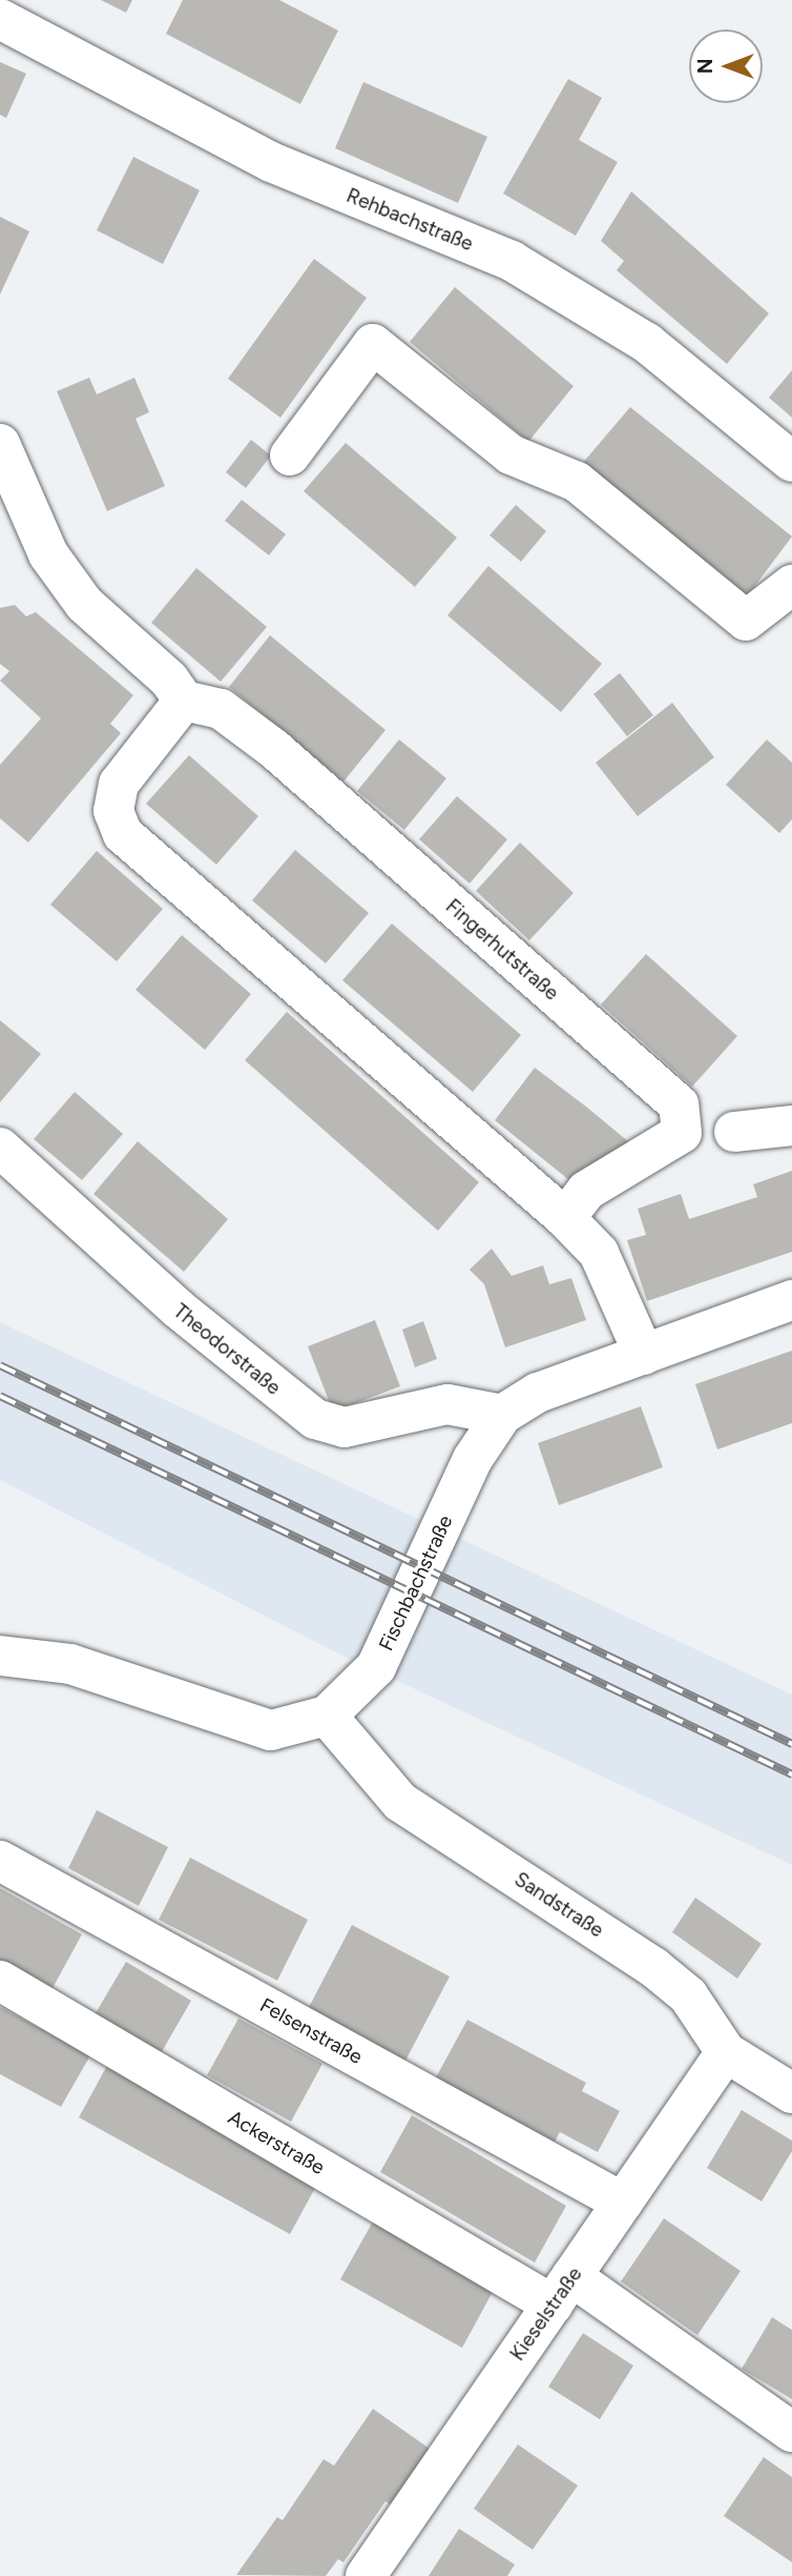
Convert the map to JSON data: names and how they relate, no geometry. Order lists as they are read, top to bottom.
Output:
{
  "streets": {
    "street": [
      "Rehbachstraße",
      "Fingerhutstraße",
      "Theodorstraße",
      "Fischbachstraße",
      "Sandstraße",
      "Felsenstraße",
      "Ackerstraße",
      "Kieselstraße"
    ]
  },
  "crossings": [
    ["Theodorstraße", "Fischbachstraße"],
    ["Fischbachstraße", "Sandstraße"],
    ["Sandstraße", "Kieselstraße"],
    ["Felsenstraße", "Kieselstraße"],
    ["Ackerstraße", "Kieselstraße"]
  ],
  "north": "left"
}
